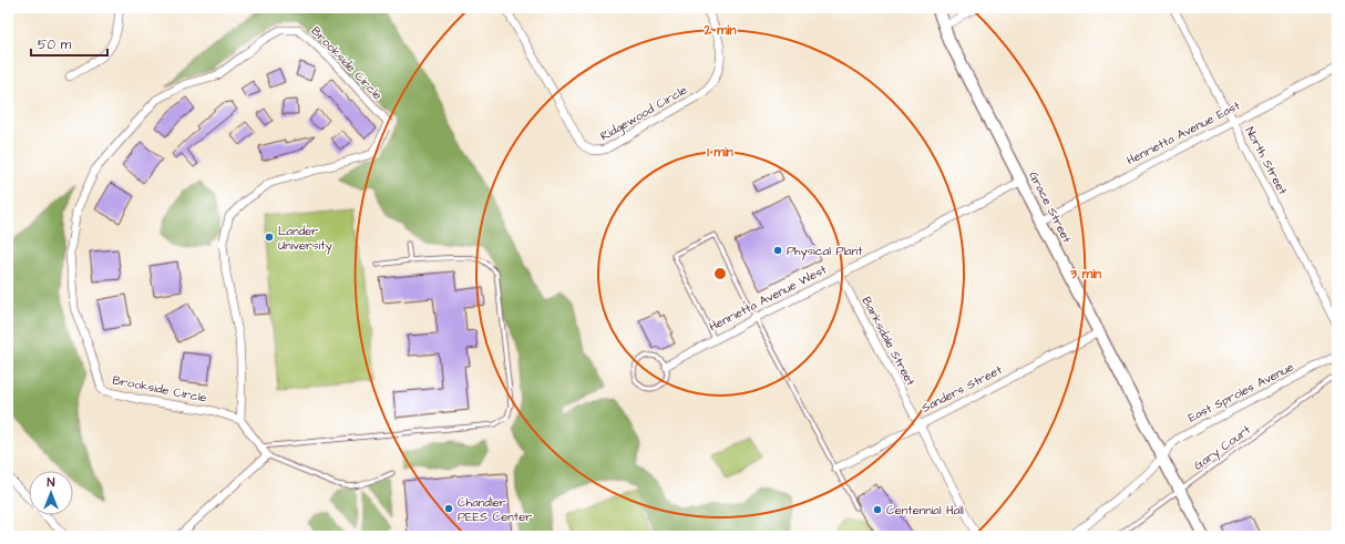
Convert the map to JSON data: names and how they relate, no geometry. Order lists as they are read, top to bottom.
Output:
{
  "streets": {
    "main road": ["Grace Street"],
    "street": [
      "Brookside Circle",
      "Ridgewood Circle",
      "Henrietta Avenue East",
      "North Street",
      "Henrietta Avenue West",
      "Barksdale Street",
      "Sanders Street",
      "East Sproles Avenue"
    ],
    "lane": ["Gary Court"]
  },
  "crossings": [
    ["Henrietta Avenue East", "North Street"],
    ["Henrietta Avenue East", "Grace Street"],
    ["Grace Street", "Henrietta Avenue West"],
    ["Grace Street", "Sanders Street"],
    ["Grace Street", "East Sproles Avenue"],
    ["Henrietta Avenue West", "Barksdale Street"],
    ["Barksdale Street", "Sanders Street"]
  ],
  "places": [
    "Lander University",
    "Physical Plant",
    "Chandler PEES Center",
    "Centennial Hall"
  ],
  "scale_bar": "50 m",
  "north": "top",
  "rings": ["2 min", "1 min", "3 min"]
}
